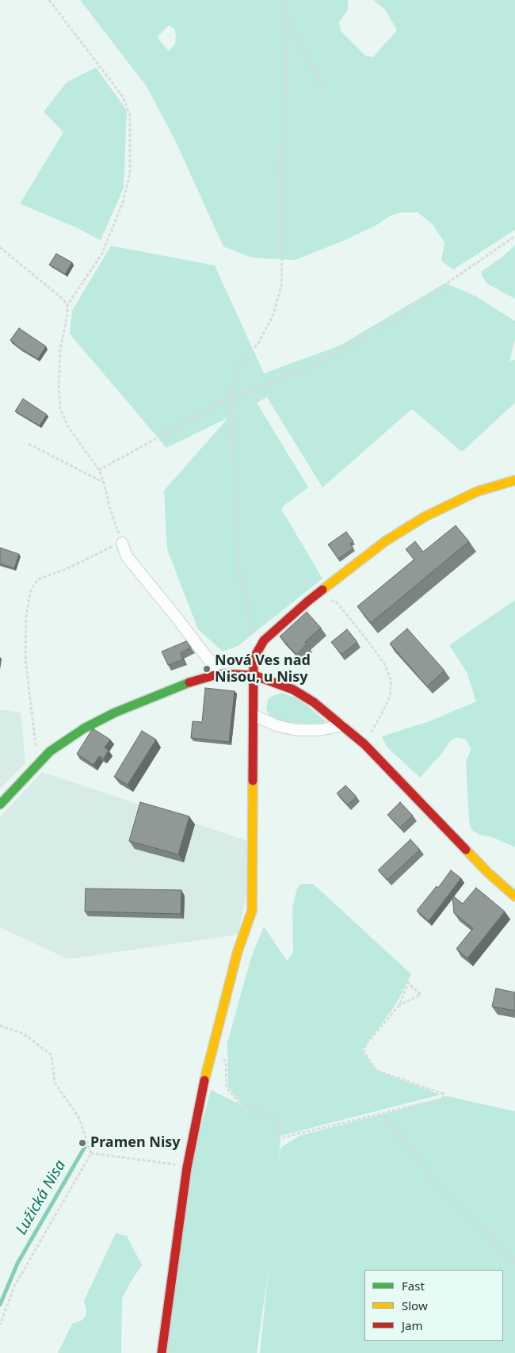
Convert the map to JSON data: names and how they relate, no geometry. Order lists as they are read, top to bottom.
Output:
{
  "water": ["Lužická Nisa"],
  "places": ["Nová Ves nad Nisou, u Nisy", "Pramen Nisy"],
  "legend": ["Fast", "Slow", "Jam"]
}
